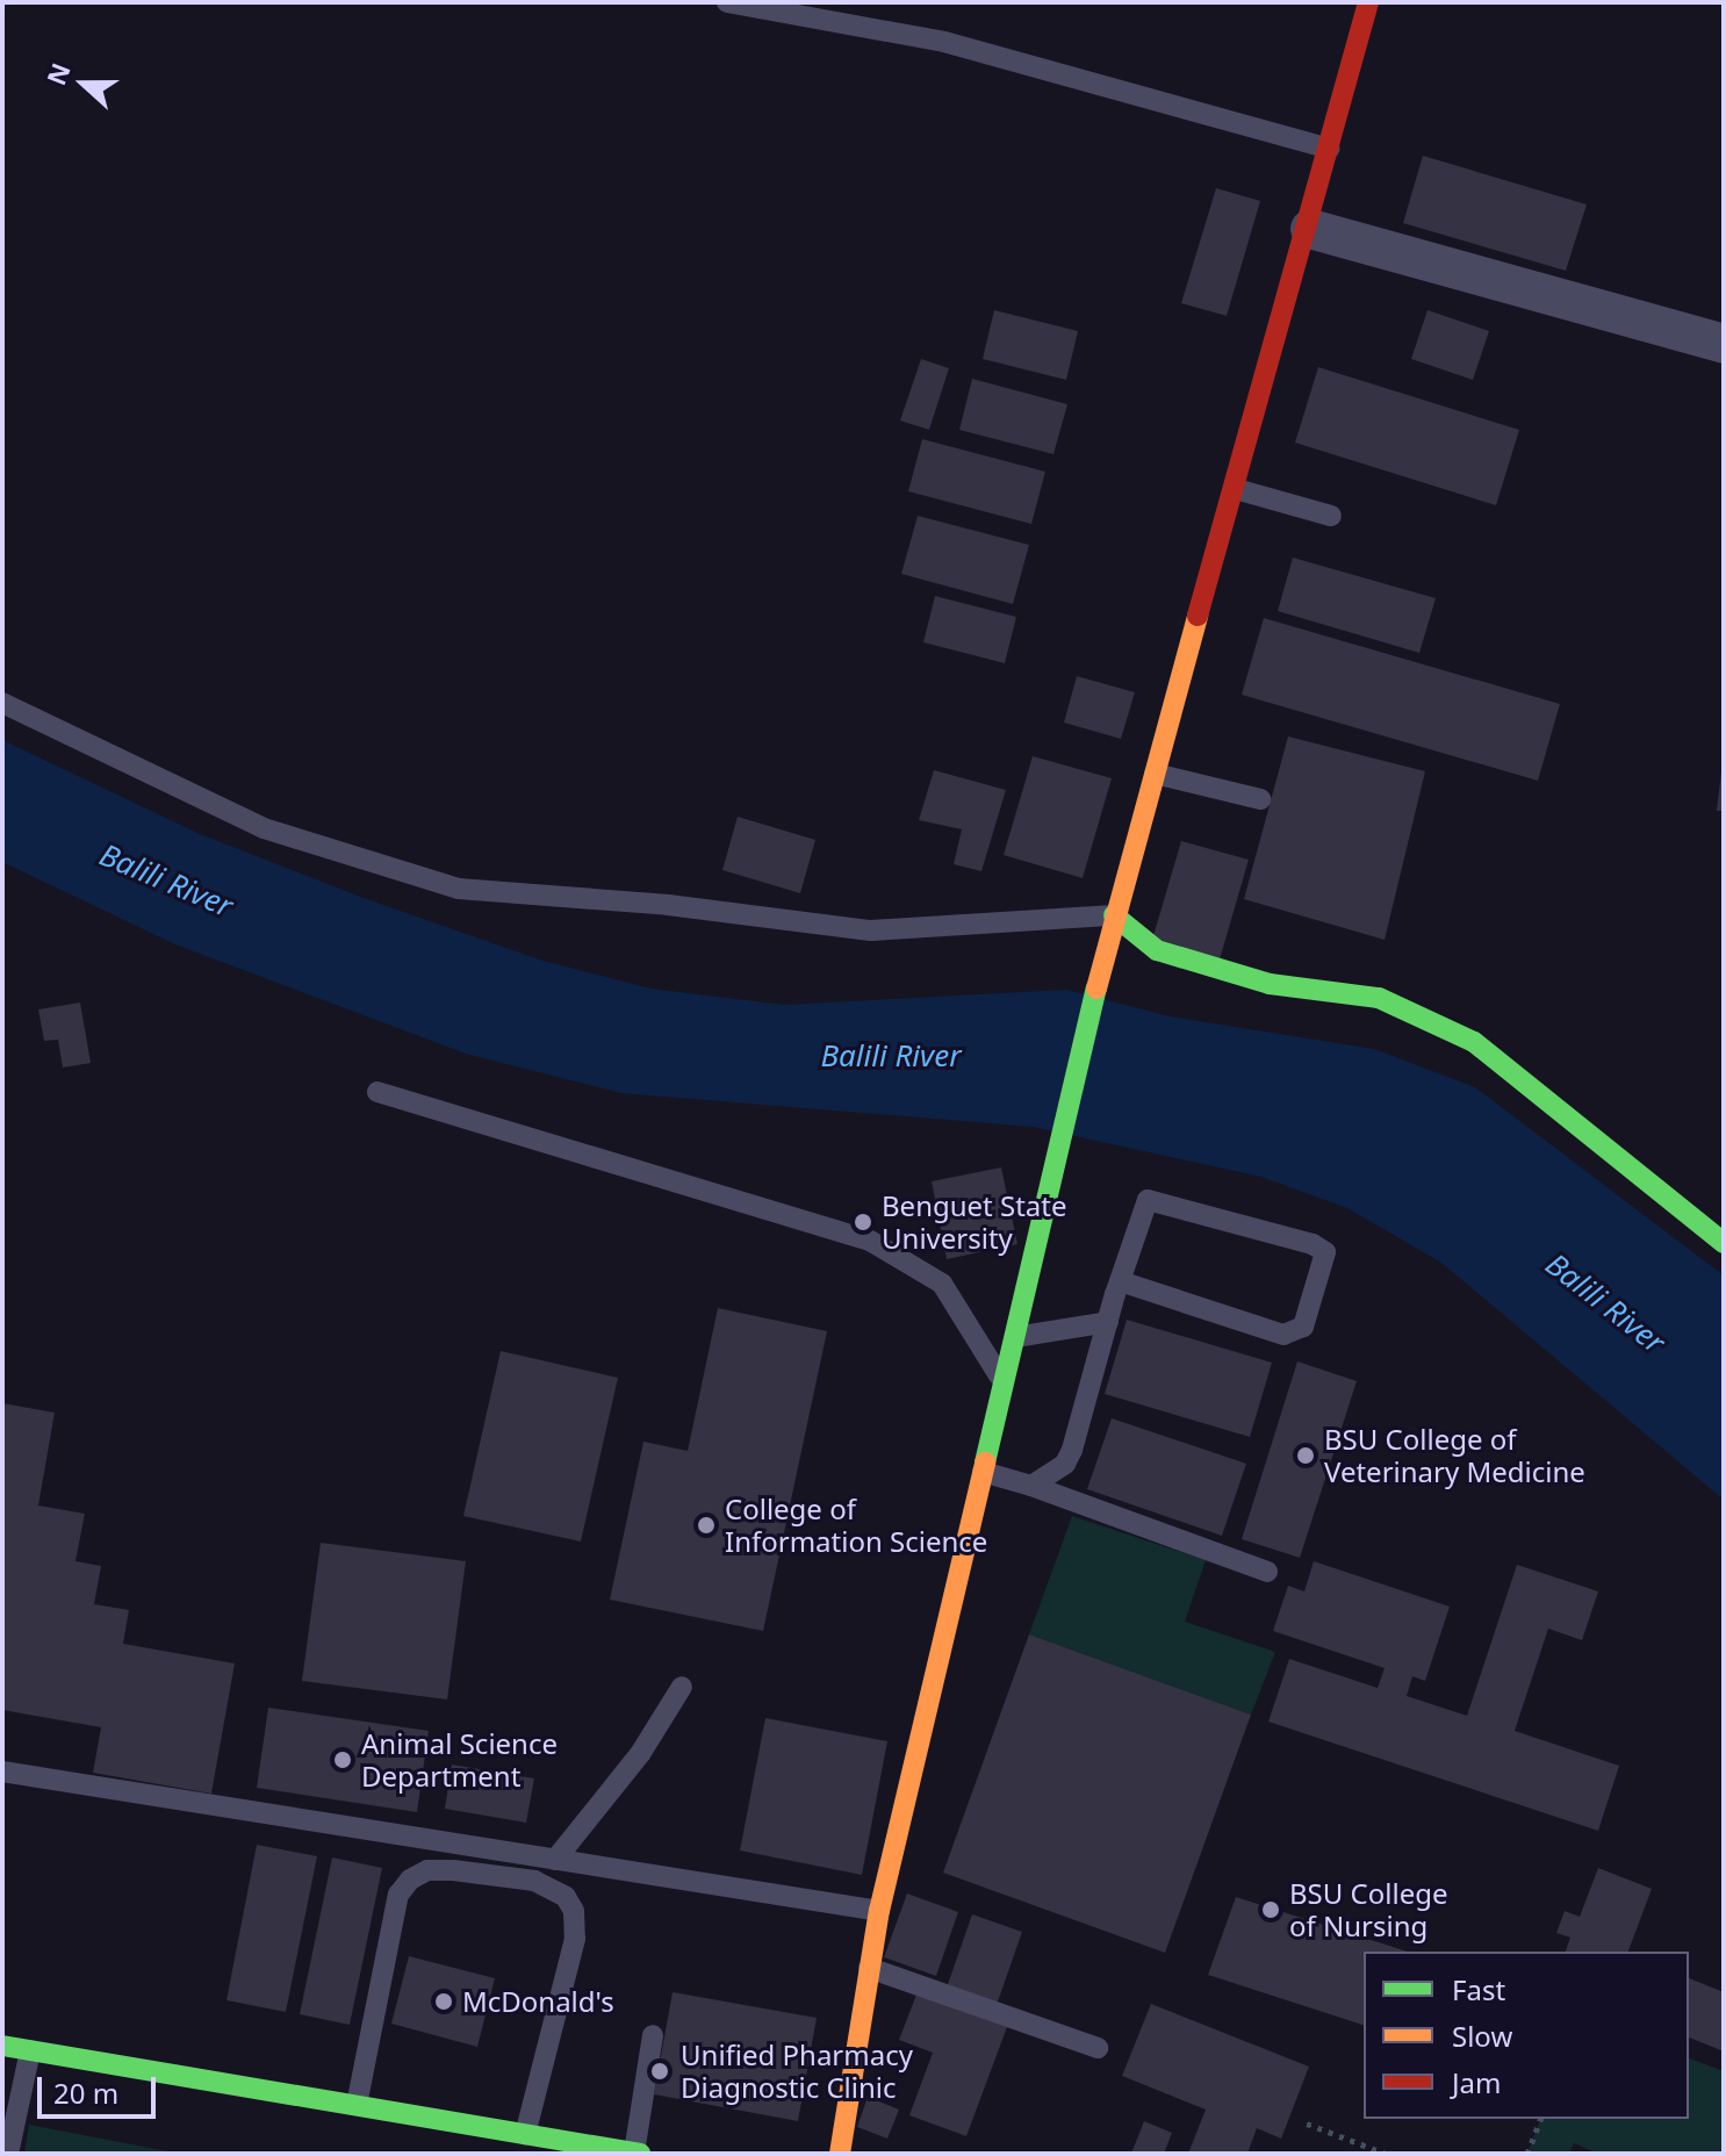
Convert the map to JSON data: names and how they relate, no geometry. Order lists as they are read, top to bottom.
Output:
{
  "water": ["Balili River"],
  "places": [
    "Benguet State University",
    "BSU College of Veterinary Medicine",
    "College of Information Science",
    "Animal Science Department",
    "BSU College of Nursing",
    "McDonald's",
    "Unified Pharmacy Diagnostic Clinic"
  ],
  "legend": ["Fast", "Slow", "Jam"],
  "scale_bar": "20 m",
  "north": "left"
}
